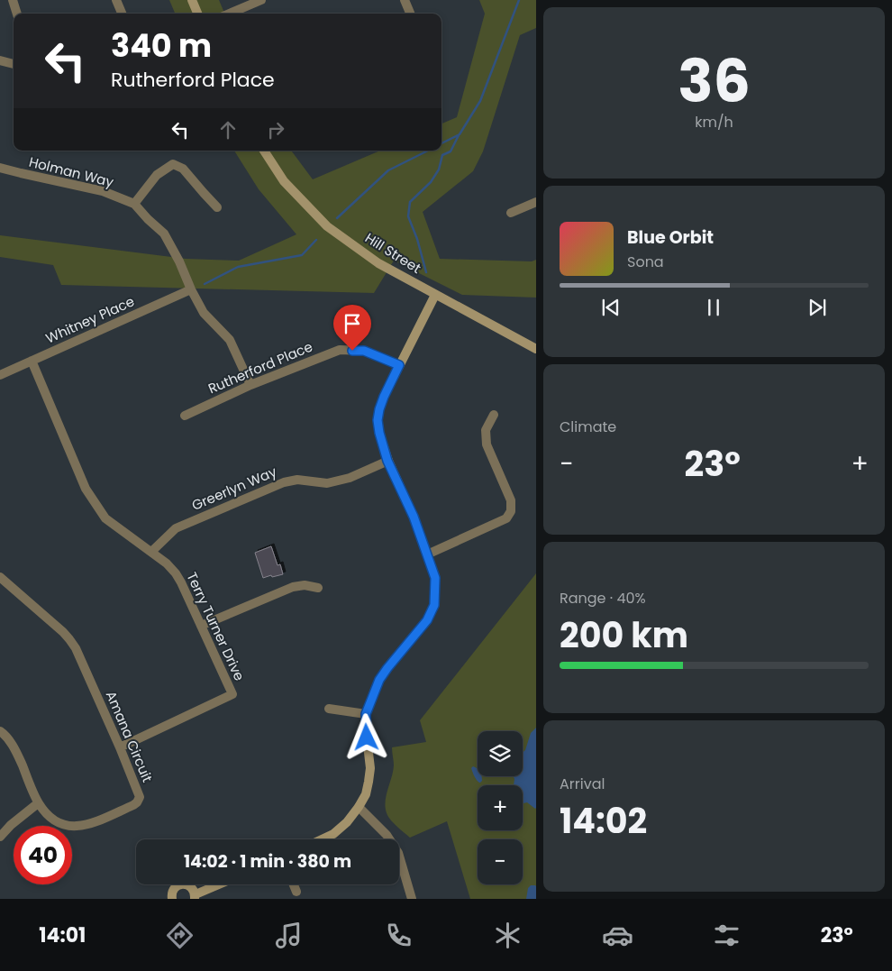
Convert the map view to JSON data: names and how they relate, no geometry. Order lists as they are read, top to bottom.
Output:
{
  "streets": {
    "street": [
      "Holman Way",
      "Hill Street",
      "Whitney Place",
      "Rutherford Place",
      "Greerlyn Way",
      "Terry Turner Drive",
      "Amana Circuit"
    ]
  },
  "crossings": [
    ["Holman Way", "Whitney Place"],
    ["Holman Way", "Rutherford Place"],
    ["Whitney Place", "Terry Turner Drive"],
    ["Greerlyn Way", "Terry Turner Drive"],
    ["Terry Turner Drive", "Amana Circuit"]
  ],
  "page": {
    "tile": [
      ["36", "km/h"],
      "Climate",
      ["Range · 40%", "200 km"],
      ["Arrival", "14:02"]
    ],
    "turn": ["340 m", "Rutherford Place"],
    "song": ["Blue Orbit", "Sona"],
    "heat": ["−", "23°", "+"],
    "map_buttons": ["+", "−"],
    "limit": "40",
    "trip": "14:02 · 1 min · 380 m",
    "tabs": ["14:01", "23°"]
  }
}
